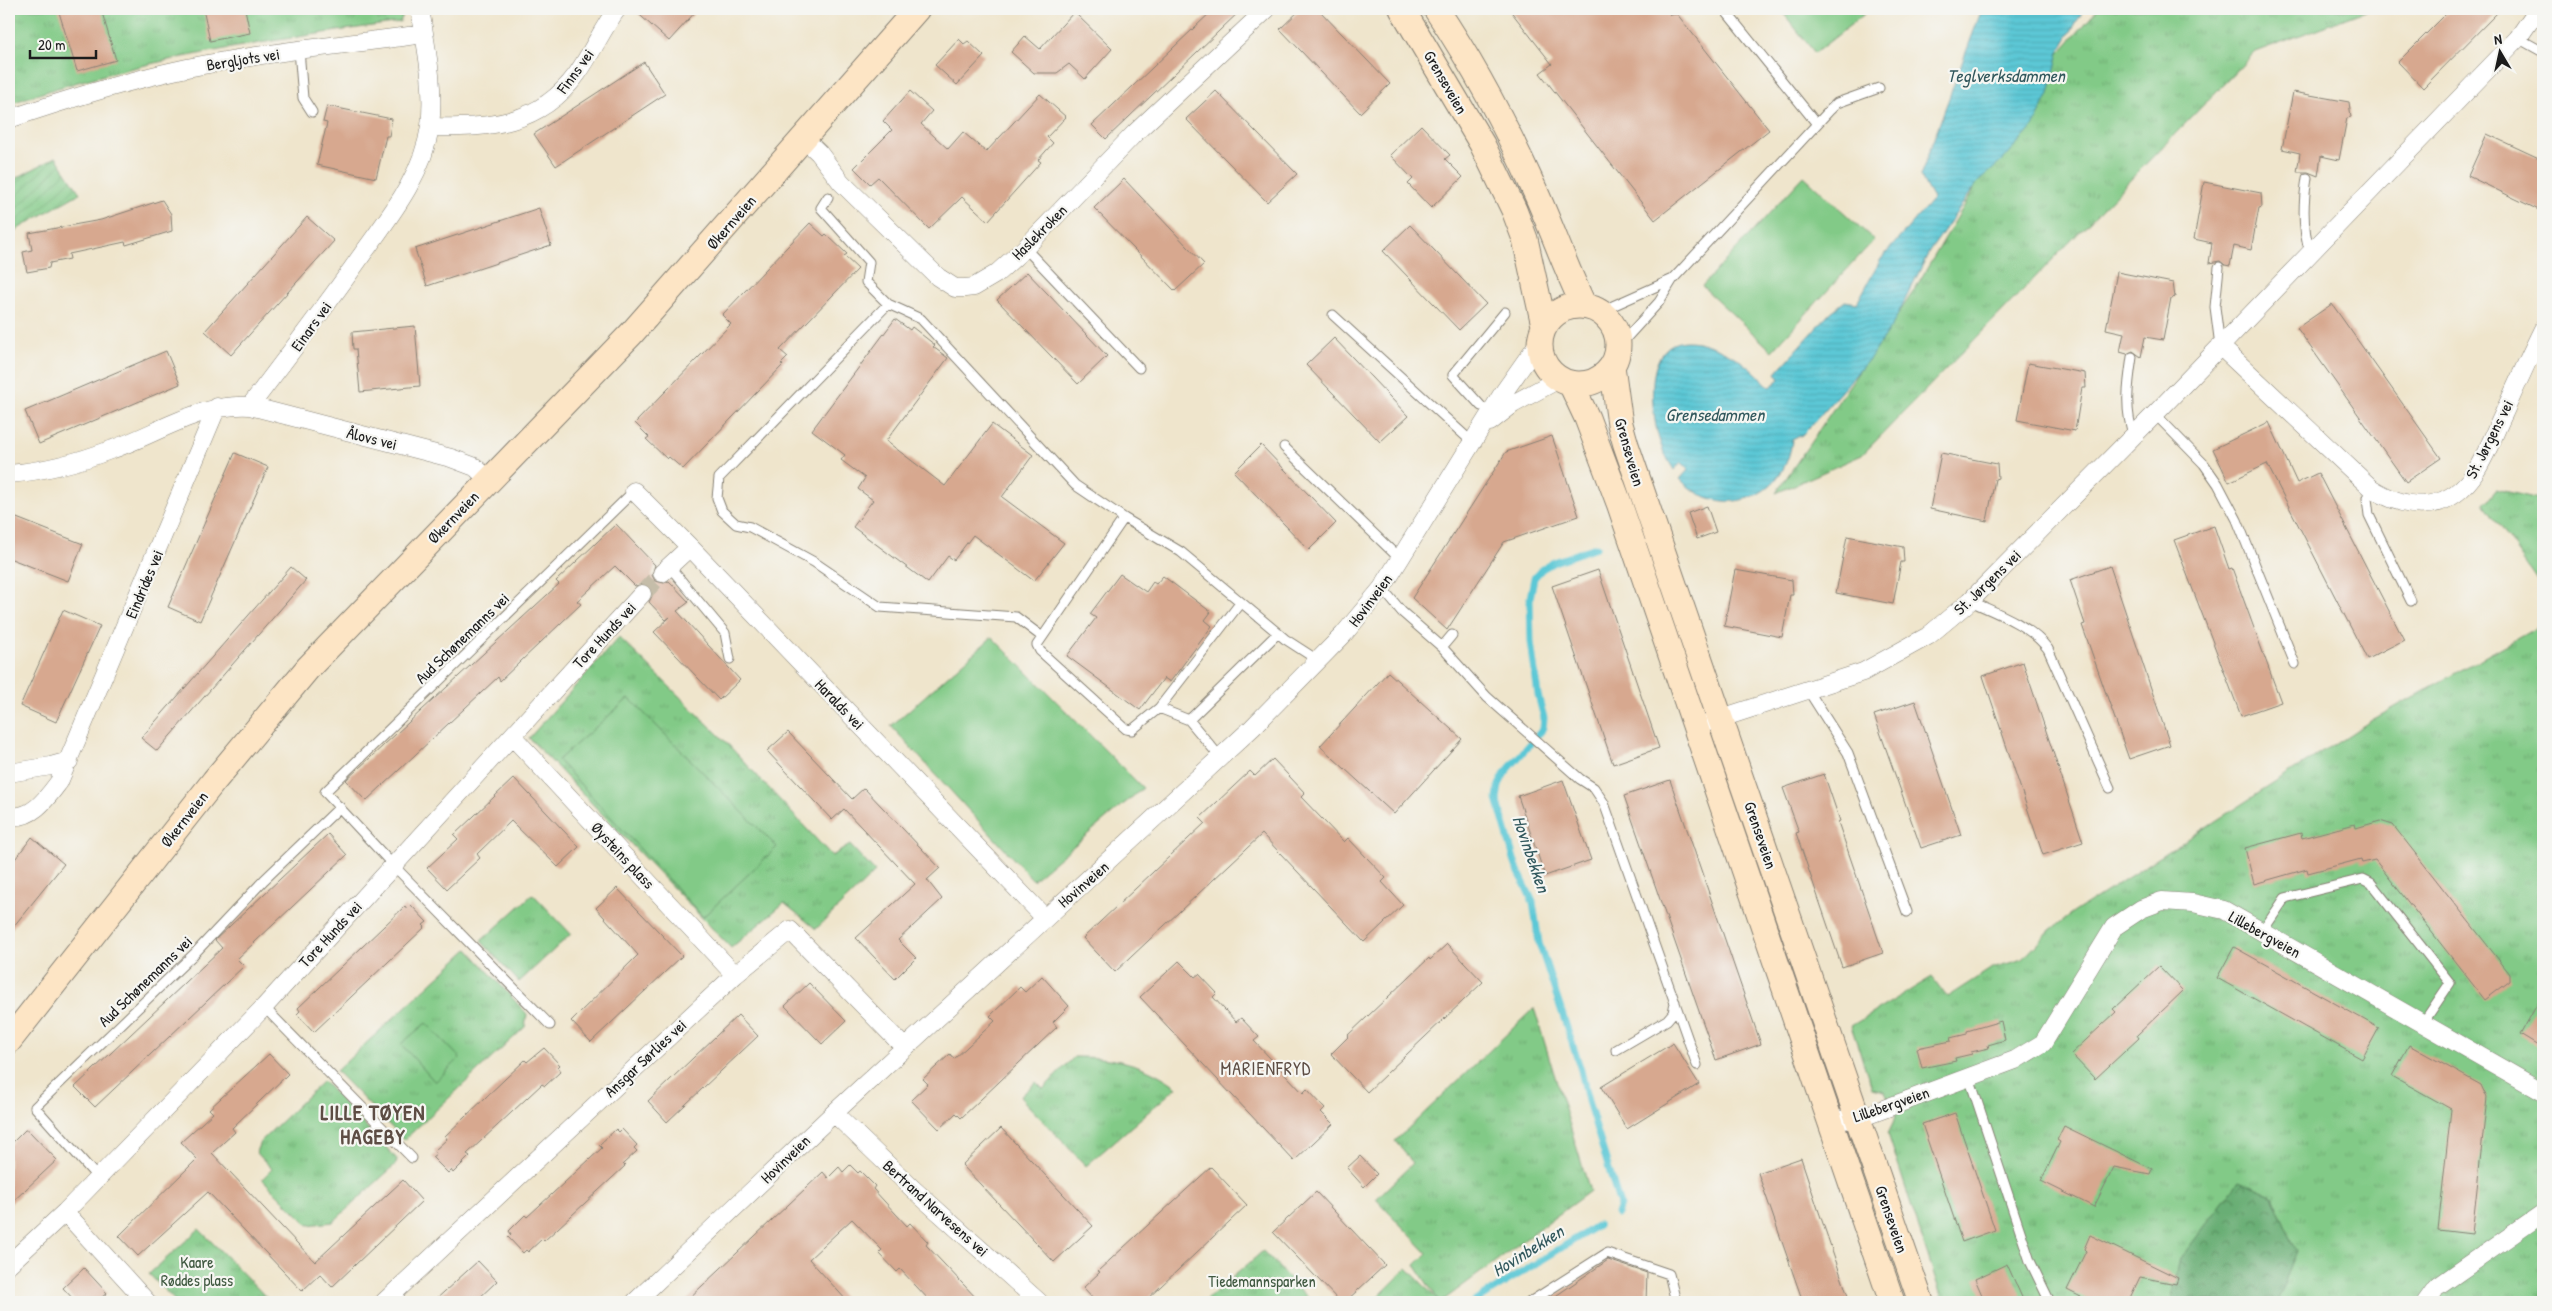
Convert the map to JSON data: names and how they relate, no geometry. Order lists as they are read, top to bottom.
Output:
{
  "streets": {
    "main road": ["Grenseveien", "Økernveien"],
    "street": [
      "Bergljots vei",
      "Finns vei",
      "Haslekroken",
      "Einars vei",
      "Ålovs vei",
      "St. Jørgens vei",
      "Eindrides vei",
      "Hovinveien",
      "Tore Hunds vei",
      "Haralds vei",
      "Øysteins plass",
      "Lillebergveien",
      "Ansgar Sørlies vei",
      "Bertrand Narvesens vei"
    ],
    "lane": ["Aud Schønemanns vei"]
  },
  "crossings": [
    ["Bergljots vei", "Einars vei"],
    ["Finns vei", "Einars vei"],
    ["Grenseveien", "St. Jørgens vei"],
    ["Grenseveien", "Hovinveien"],
    ["Grenseveien", "Lillebergveien"],
    ["Økernveien", "Haslekroken"],
    ["Økernveien", "Ålovs vei"],
    ["Einars vei", "Ålovs vei"],
    ["Hovinveien", "Haralds vei"],
    ["Hovinveien", "Ansgar Sørlies vei"],
    ["Hovinveien", "Bertrand Narvesens vei"],
    ["Tore Hunds vei", "Aud Schønemanns vei"],
    ["Tore Hunds vei", "Øysteins plass"],
    ["Aud Schønemanns vei", "Haralds vei"],
    ["Øysteins plass", "Ansgar Sørlies vei"]
  ],
  "districts": ["MARIENFRYD", "LILLE TØYEN HAGEBY"],
  "water": ["Teglverksdammen", "Grensedammen", "Hovinbekken"],
  "parks": ["Kaare Røddes plass", "Tiedemannsparken"],
  "scale_bar": "20 m",
  "north": "top"
}
